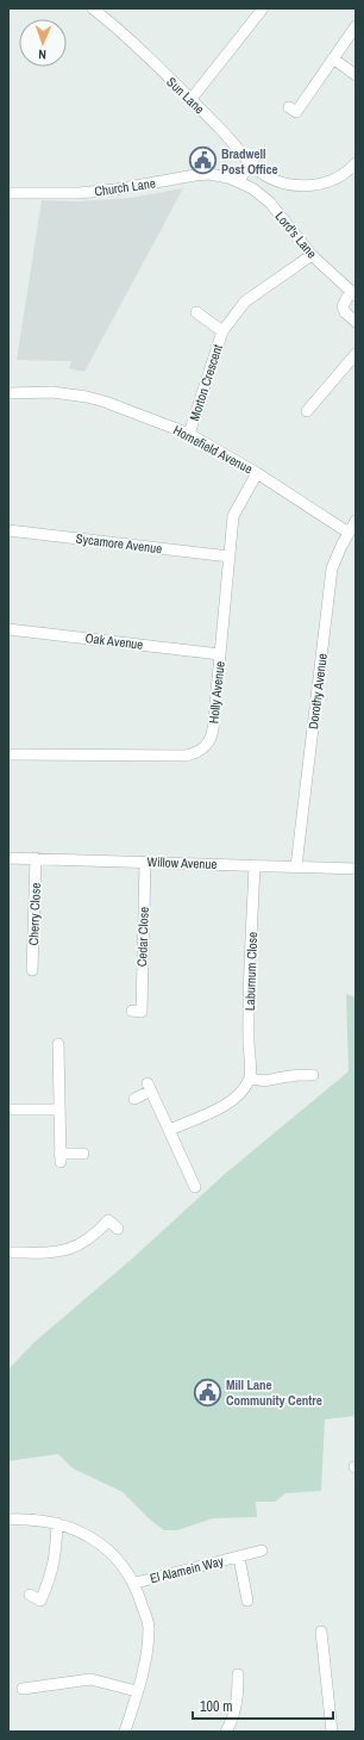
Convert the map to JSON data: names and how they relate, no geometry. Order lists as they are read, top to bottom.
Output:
{
  "streets": {
    "street": [
      "Sun Lane",
      "Church Lane",
      "Lord's Lane",
      "Morton Crescent",
      "Homefield Avenue",
      "Sycamore Avenue",
      "Oak Avenue",
      "Dorothy Avenue",
      "Holly Avenue",
      "Willow Avenue",
      "Cherry Close",
      "Cedar Close",
      "Laburnum Close",
      "El Alamein Way"
    ]
  },
  "crossings": [
    ["Church Lane", "Lord's Lane"],
    ["Lord's Lane", "Morton Crescent"],
    ["Morton Crescent", "Homefield Avenue"],
    ["Homefield Avenue", "Dorothy Avenue"],
    ["Homefield Avenue", "Holly Avenue"],
    ["Sycamore Avenue", "Holly Avenue"],
    ["Oak Avenue", "Holly Avenue"],
    ["Dorothy Avenue", "Willow Avenue"],
    ["Willow Avenue", "Cherry Close"],
    ["Willow Avenue", "Cedar Close"],
    ["Willow Avenue", "Laburnum Close"]
  ],
  "places": {
    "public building": ["Bradwell Post Office", "Mill Lane Community Centre"]
  },
  "scale_bar": "100 m",
  "north": "bottom"
}
